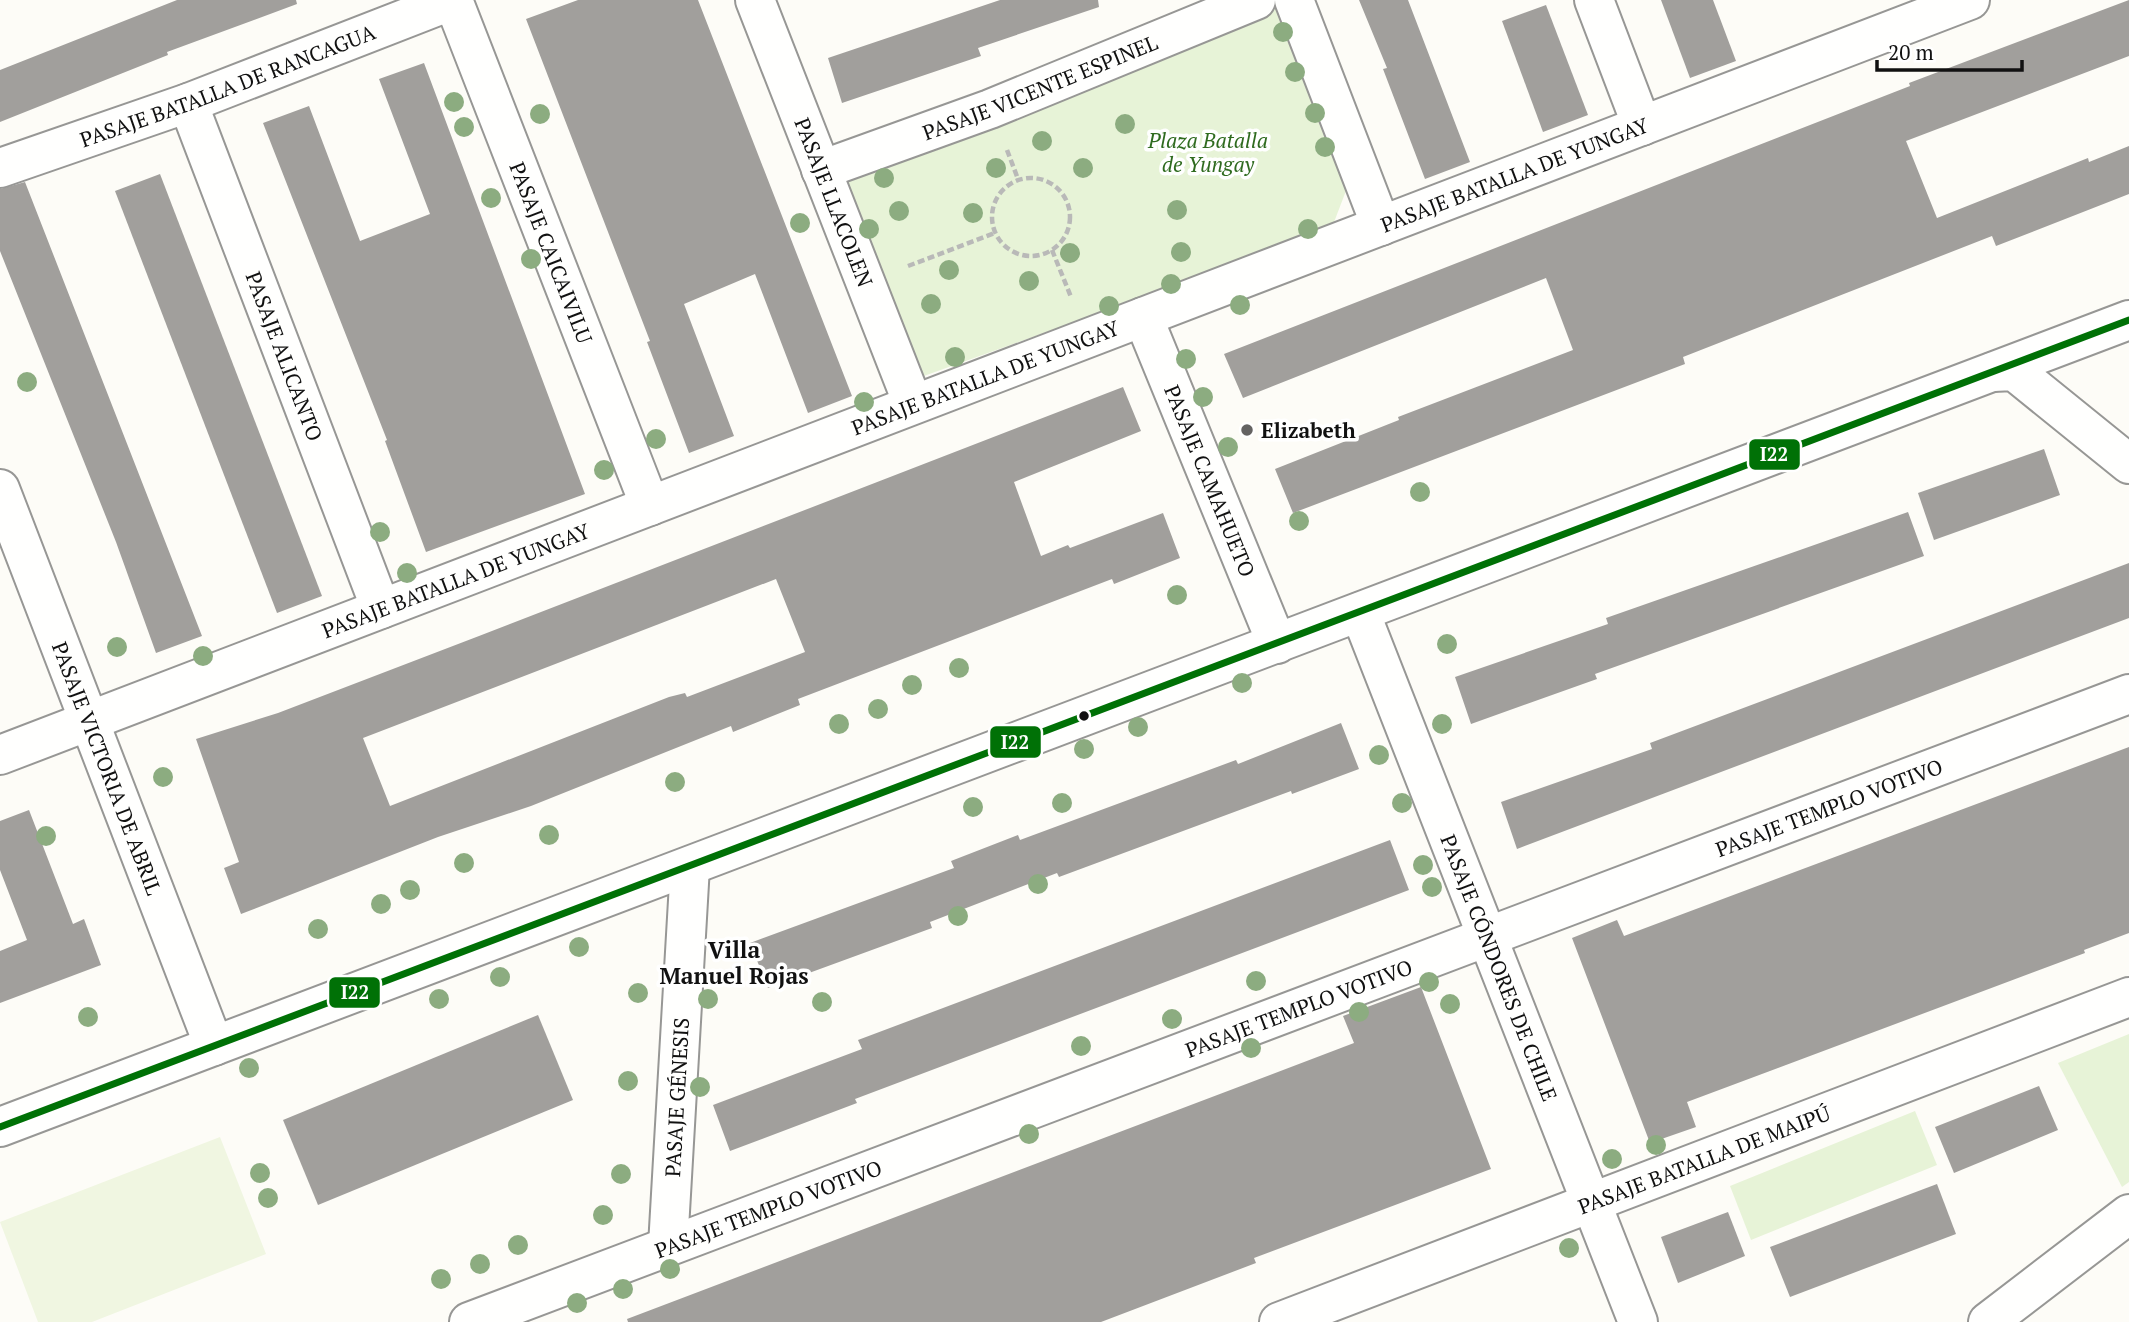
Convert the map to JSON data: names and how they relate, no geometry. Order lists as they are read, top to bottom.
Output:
{
  "streets": {
    "street": [
      "PASAJE BATALLA DE RANCAGUA",
      "PASAJE VICENTE ESPINEL",
      "PASAJE BATALLA DE YUNGAY",
      "PASAJE LLACOLEN",
      "PASAJE CAICAIVILU",
      "PASAJE ALICANTO",
      "PASAJE CAMAHUETO",
      "PASAJE VICTORIA DE ABRIL",
      "PASAJE TEMPLO VOTIVO",
      "PASAJE CÓNDORES DE CHILE",
      "PASAJE GÉNESIS",
      "PASAJE BATALLA DE MAIPÚ"
    ]
  },
  "crossings": [
    ["PASAJE BATALLA DE RANCAGUA", "PASAJE CAICAIVILU"],
    ["PASAJE BATALLA DE RANCAGUA", "PASAJE ALICANTO"],
    ["PASAJE VICENTE ESPINEL", "PASAJE LLACOLEN"],
    ["PASAJE BATALLA DE YUNGAY", "PASAJE LLACOLEN"],
    ["PASAJE BATALLA DE YUNGAY", "PASAJE CAICAIVILU"],
    ["PASAJE BATALLA DE YUNGAY", "PASAJE ALICANTO"],
    ["PASAJE BATALLA DE YUNGAY", "PASAJE CAMAHUETO"],
    ["PASAJE BATALLA DE YUNGAY", "PASAJE VICTORIA DE ABRIL"],
    ["PASAJE TEMPLO VOTIVO", "PASAJE CÓNDORES DE CHILE"],
    ["PASAJE TEMPLO VOTIVO", "PASAJE GÉNESIS"],
    ["PASAJE CÓNDORES DE CHILE", "PASAJE BATALLA DE MAIPÚ"]
  ],
  "districts": ["Villa Manuel Rojas"],
  "parks": ["Plaza Batalla de Yungay"],
  "places": ["Elizabeth"],
  "lines": ["transit line I22"],
  "scale_bar": "20 m"
}
